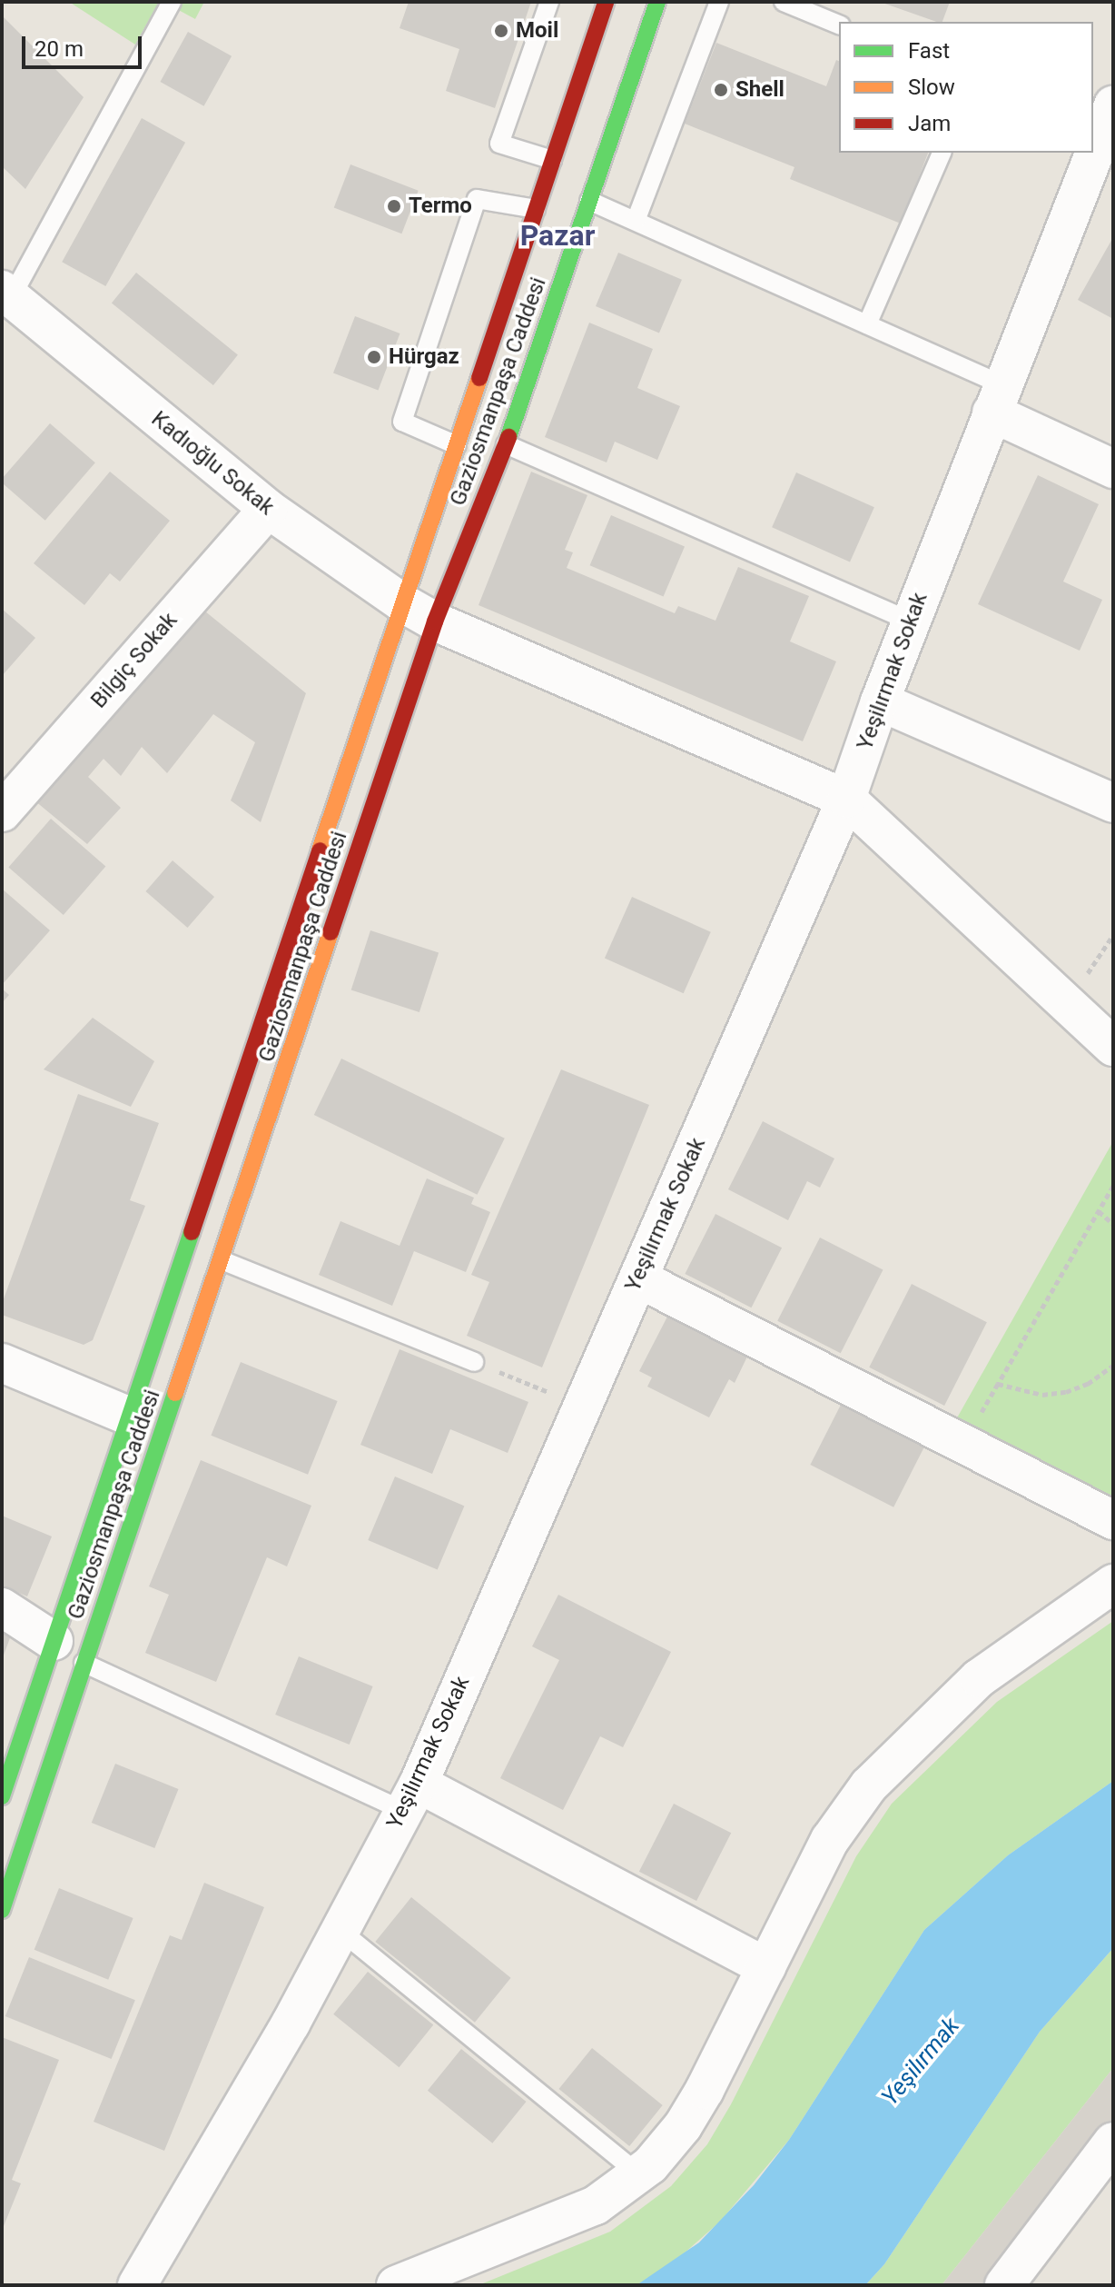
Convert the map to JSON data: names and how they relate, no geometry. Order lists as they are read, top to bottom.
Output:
{
  "streets": {
    "main road": ["Gaziosmanpaşa Caddesi"],
    "street": ["Kadıoğlu Sokak", "Bilgiç Sokak", "Yeşilırmak Sokak"]
  },
  "crossings": [
    ["Gaziosmanpaşa Caddesi", "Kadıoğlu Sokak"],
    ["Kadıoğlu Sokak", "Bilgiç Sokak"],
    ["Kadıoğlu Sokak", "Yeşilırmak Sokak"]
  ],
  "districts": ["Pazar"],
  "water": ["Yeşilırmak"],
  "places": [
    "Moil",
    "Shell",
    "Termo",
    "Hürgaz"
  ],
  "legend": ["Fast", "Slow", "Jam"],
  "scale_bar": "20 m"
}
